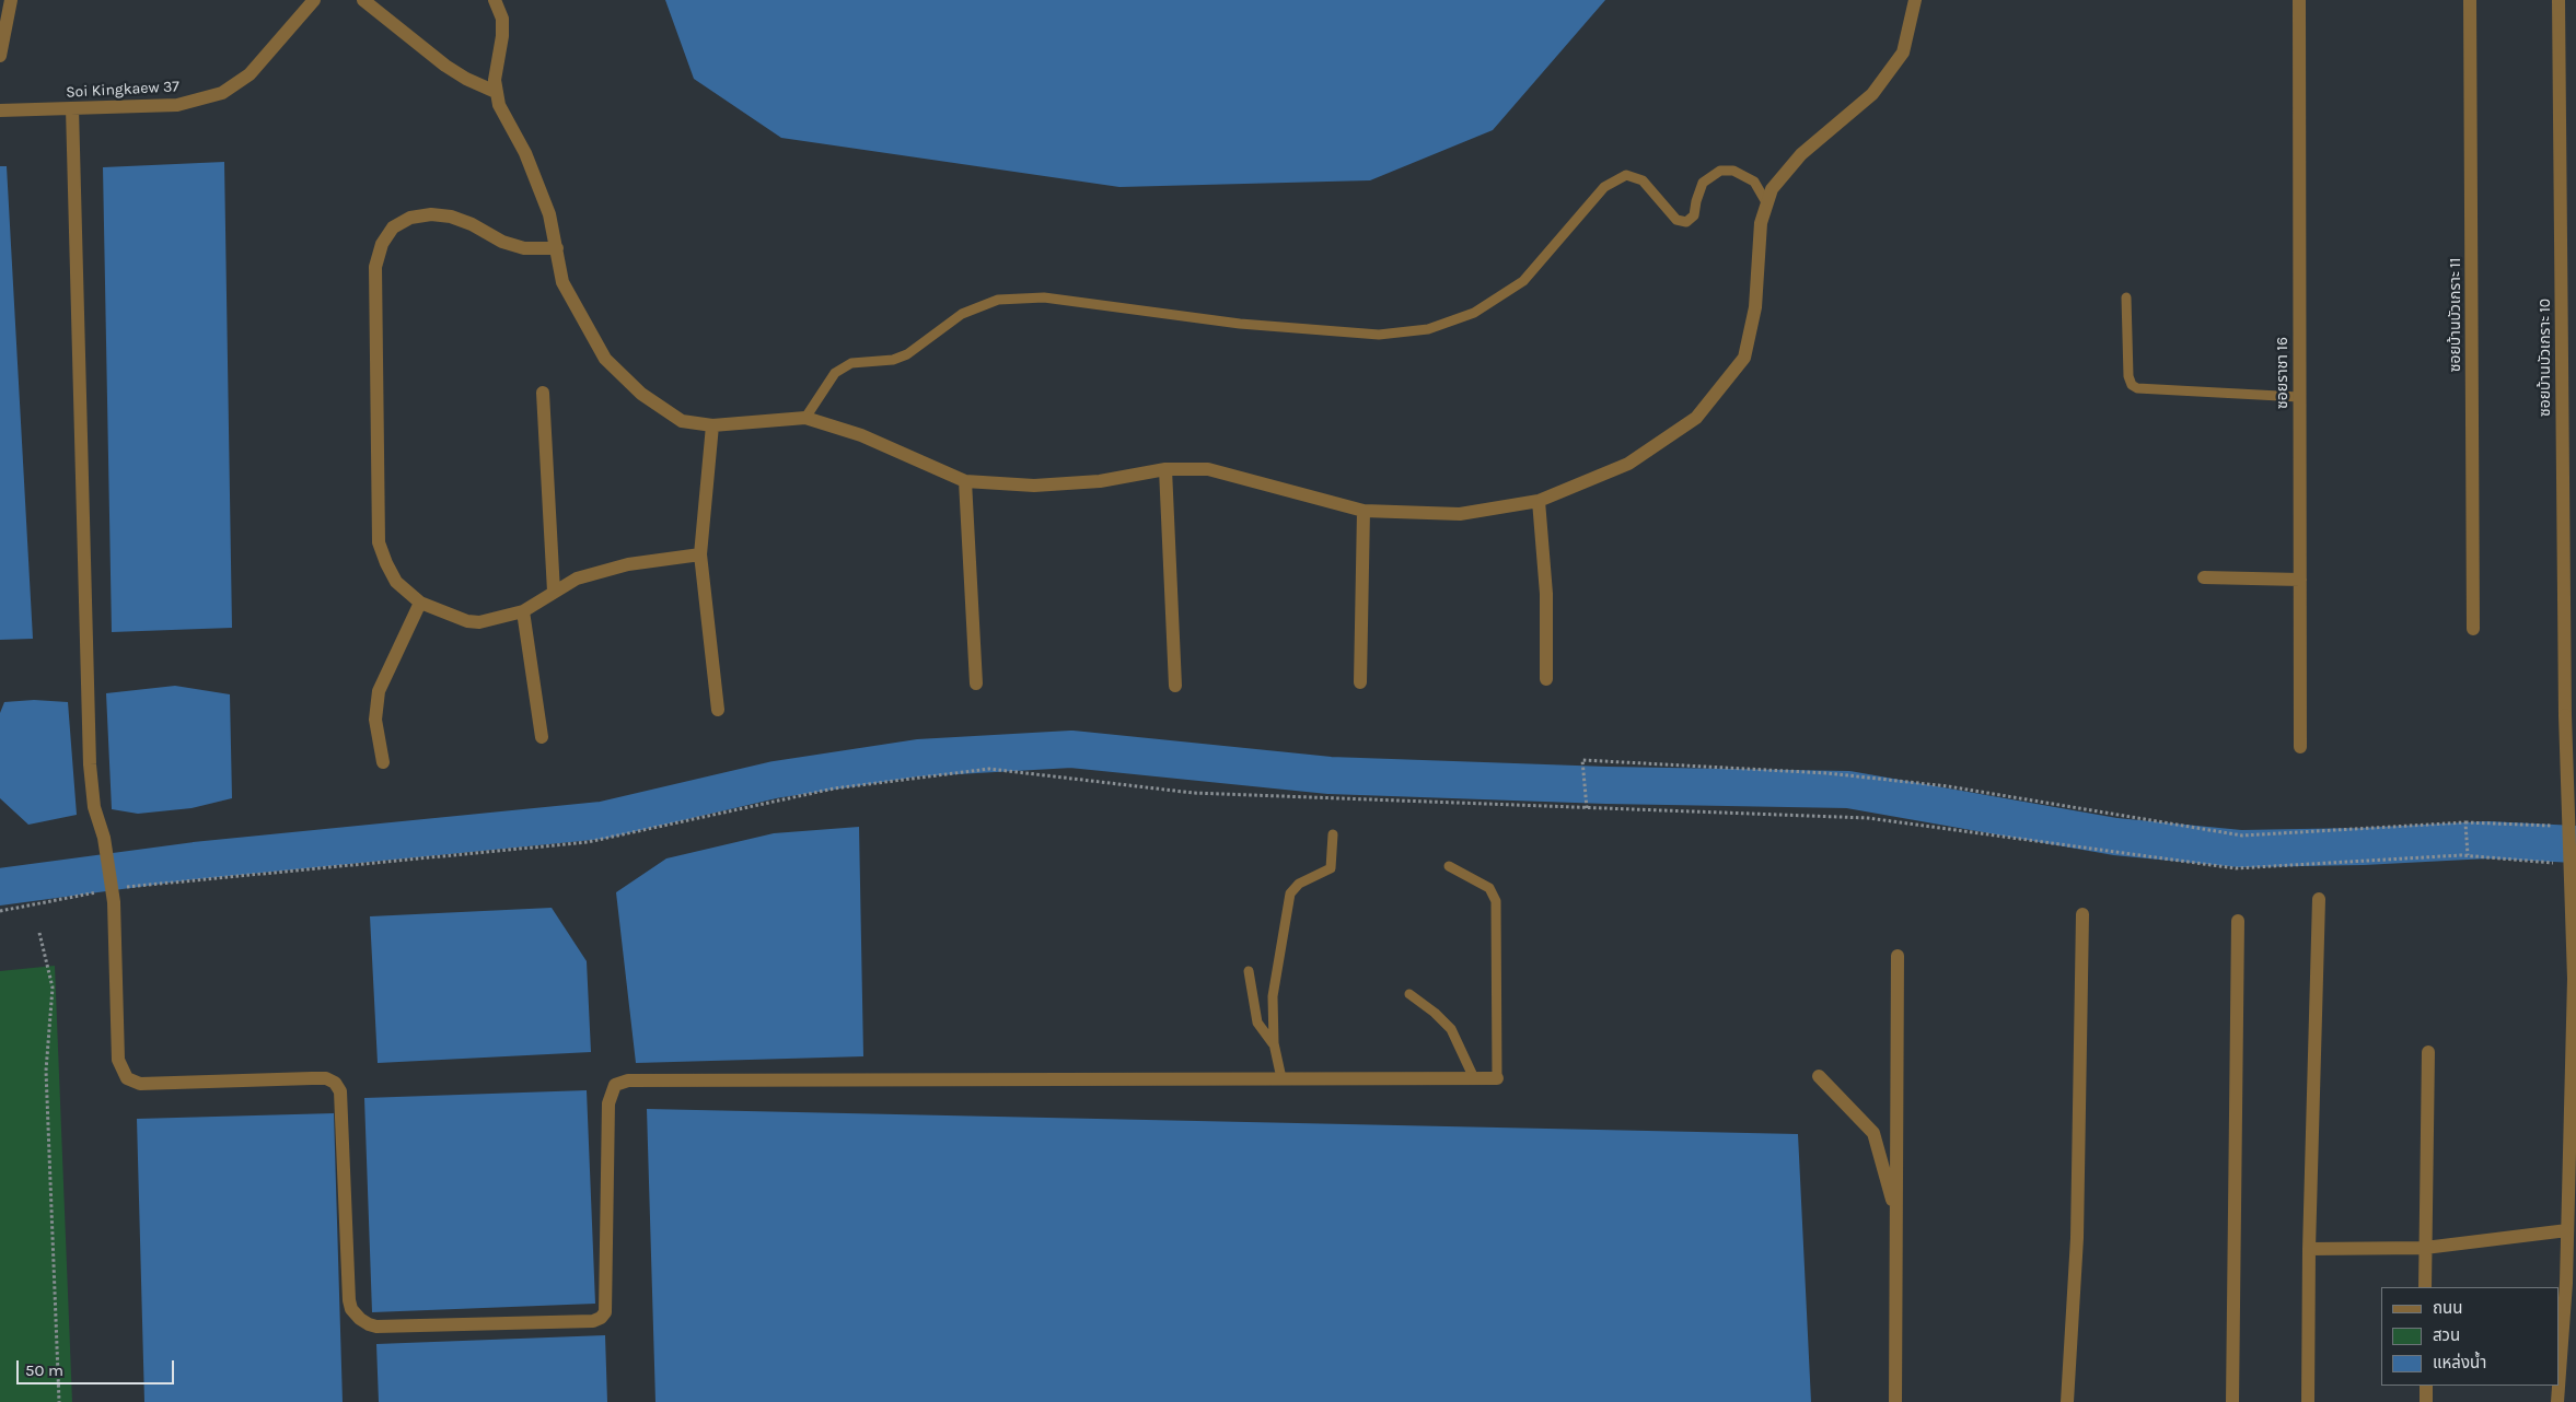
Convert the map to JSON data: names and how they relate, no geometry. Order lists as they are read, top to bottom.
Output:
{
  "streets": {
    "street": [
      "Soi Kingkaew 37",
      "ซอยบ้านบัวเกราะ 11",
      "ซอยบ้านบัวเกราะ 10",
      "ซอยราชา 16"
    ]
  },
  "legend": ["ถนน", "สวน", "แหล่งน้ำ"],
  "scale_bar": "50 m"
}
